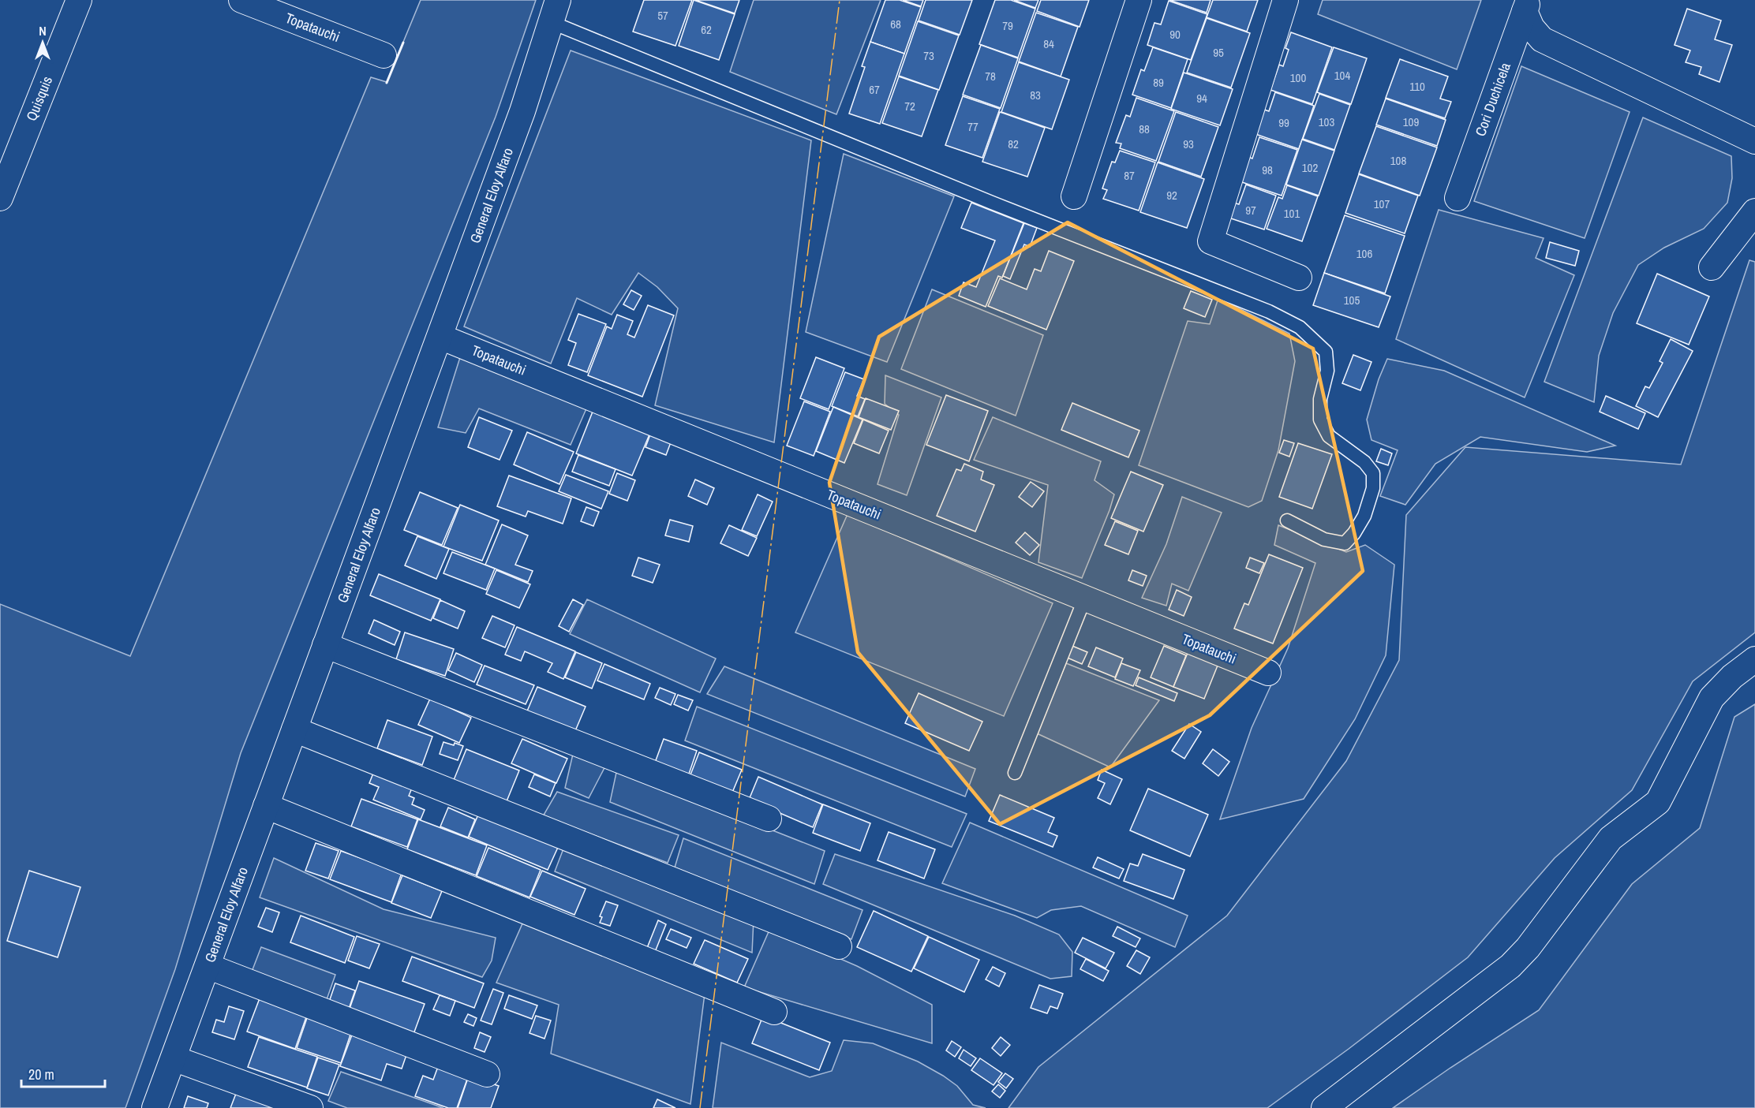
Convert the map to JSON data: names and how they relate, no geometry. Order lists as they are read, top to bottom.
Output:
{
  "streets": {
    "street": [
      "Topatauchi",
      "Quisquis",
      "Cori Duchicela",
      "General Eloy Alfaro"
    ]
  },
  "crossings": [
    ["Topatauchi", "General Eloy Alfaro"]
  ],
  "house_numbers": [
    "57",
    "68",
    "79",
    "62",
    "90",
    "84",
    "95",
    "73",
    "104",
    "78",
    "100",
    "89",
    "110",
    "67",
    "83",
    "94",
    "72",
    "103",
    "109",
    "99",
    "77",
    "88",
    "82",
    "93",
    "108",
    "102",
    "98",
    "87",
    "92",
    "107",
    "97",
    "101",
    "106",
    "105"
  ],
  "scale_bar": "20 m",
  "north": "top"
}
